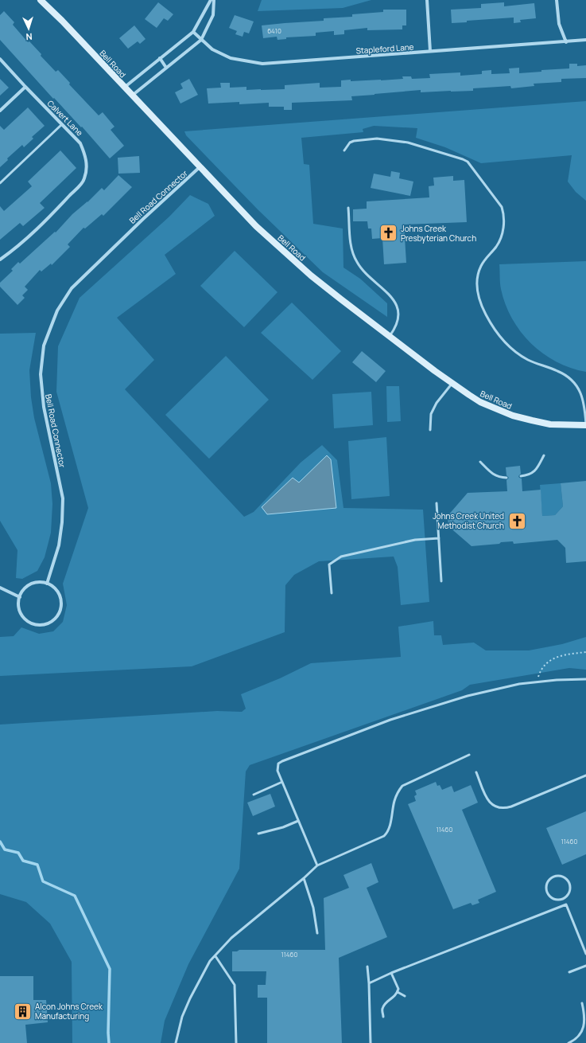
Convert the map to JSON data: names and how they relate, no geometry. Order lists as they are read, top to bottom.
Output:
{
  "streets": {
    "street": [
      "Stapleford Lane",
      "Bell Road",
      "Calvert Lane",
      "Bell Road Connector"
    ]
  },
  "crossings": [
    ["Bell Road", "Bell Road Connector"]
  ],
  "places": {
    "church": ["Johns Creek Presbyterian Church", "Johns Creek United Methodist Church"],
    "building": ["Alcon Johns Creek Manufacturing"]
  },
  "house_numbers": [
    "6410",
    "11460",
    "11460",
    "11460"
  ],
  "north": "bottom"
}
